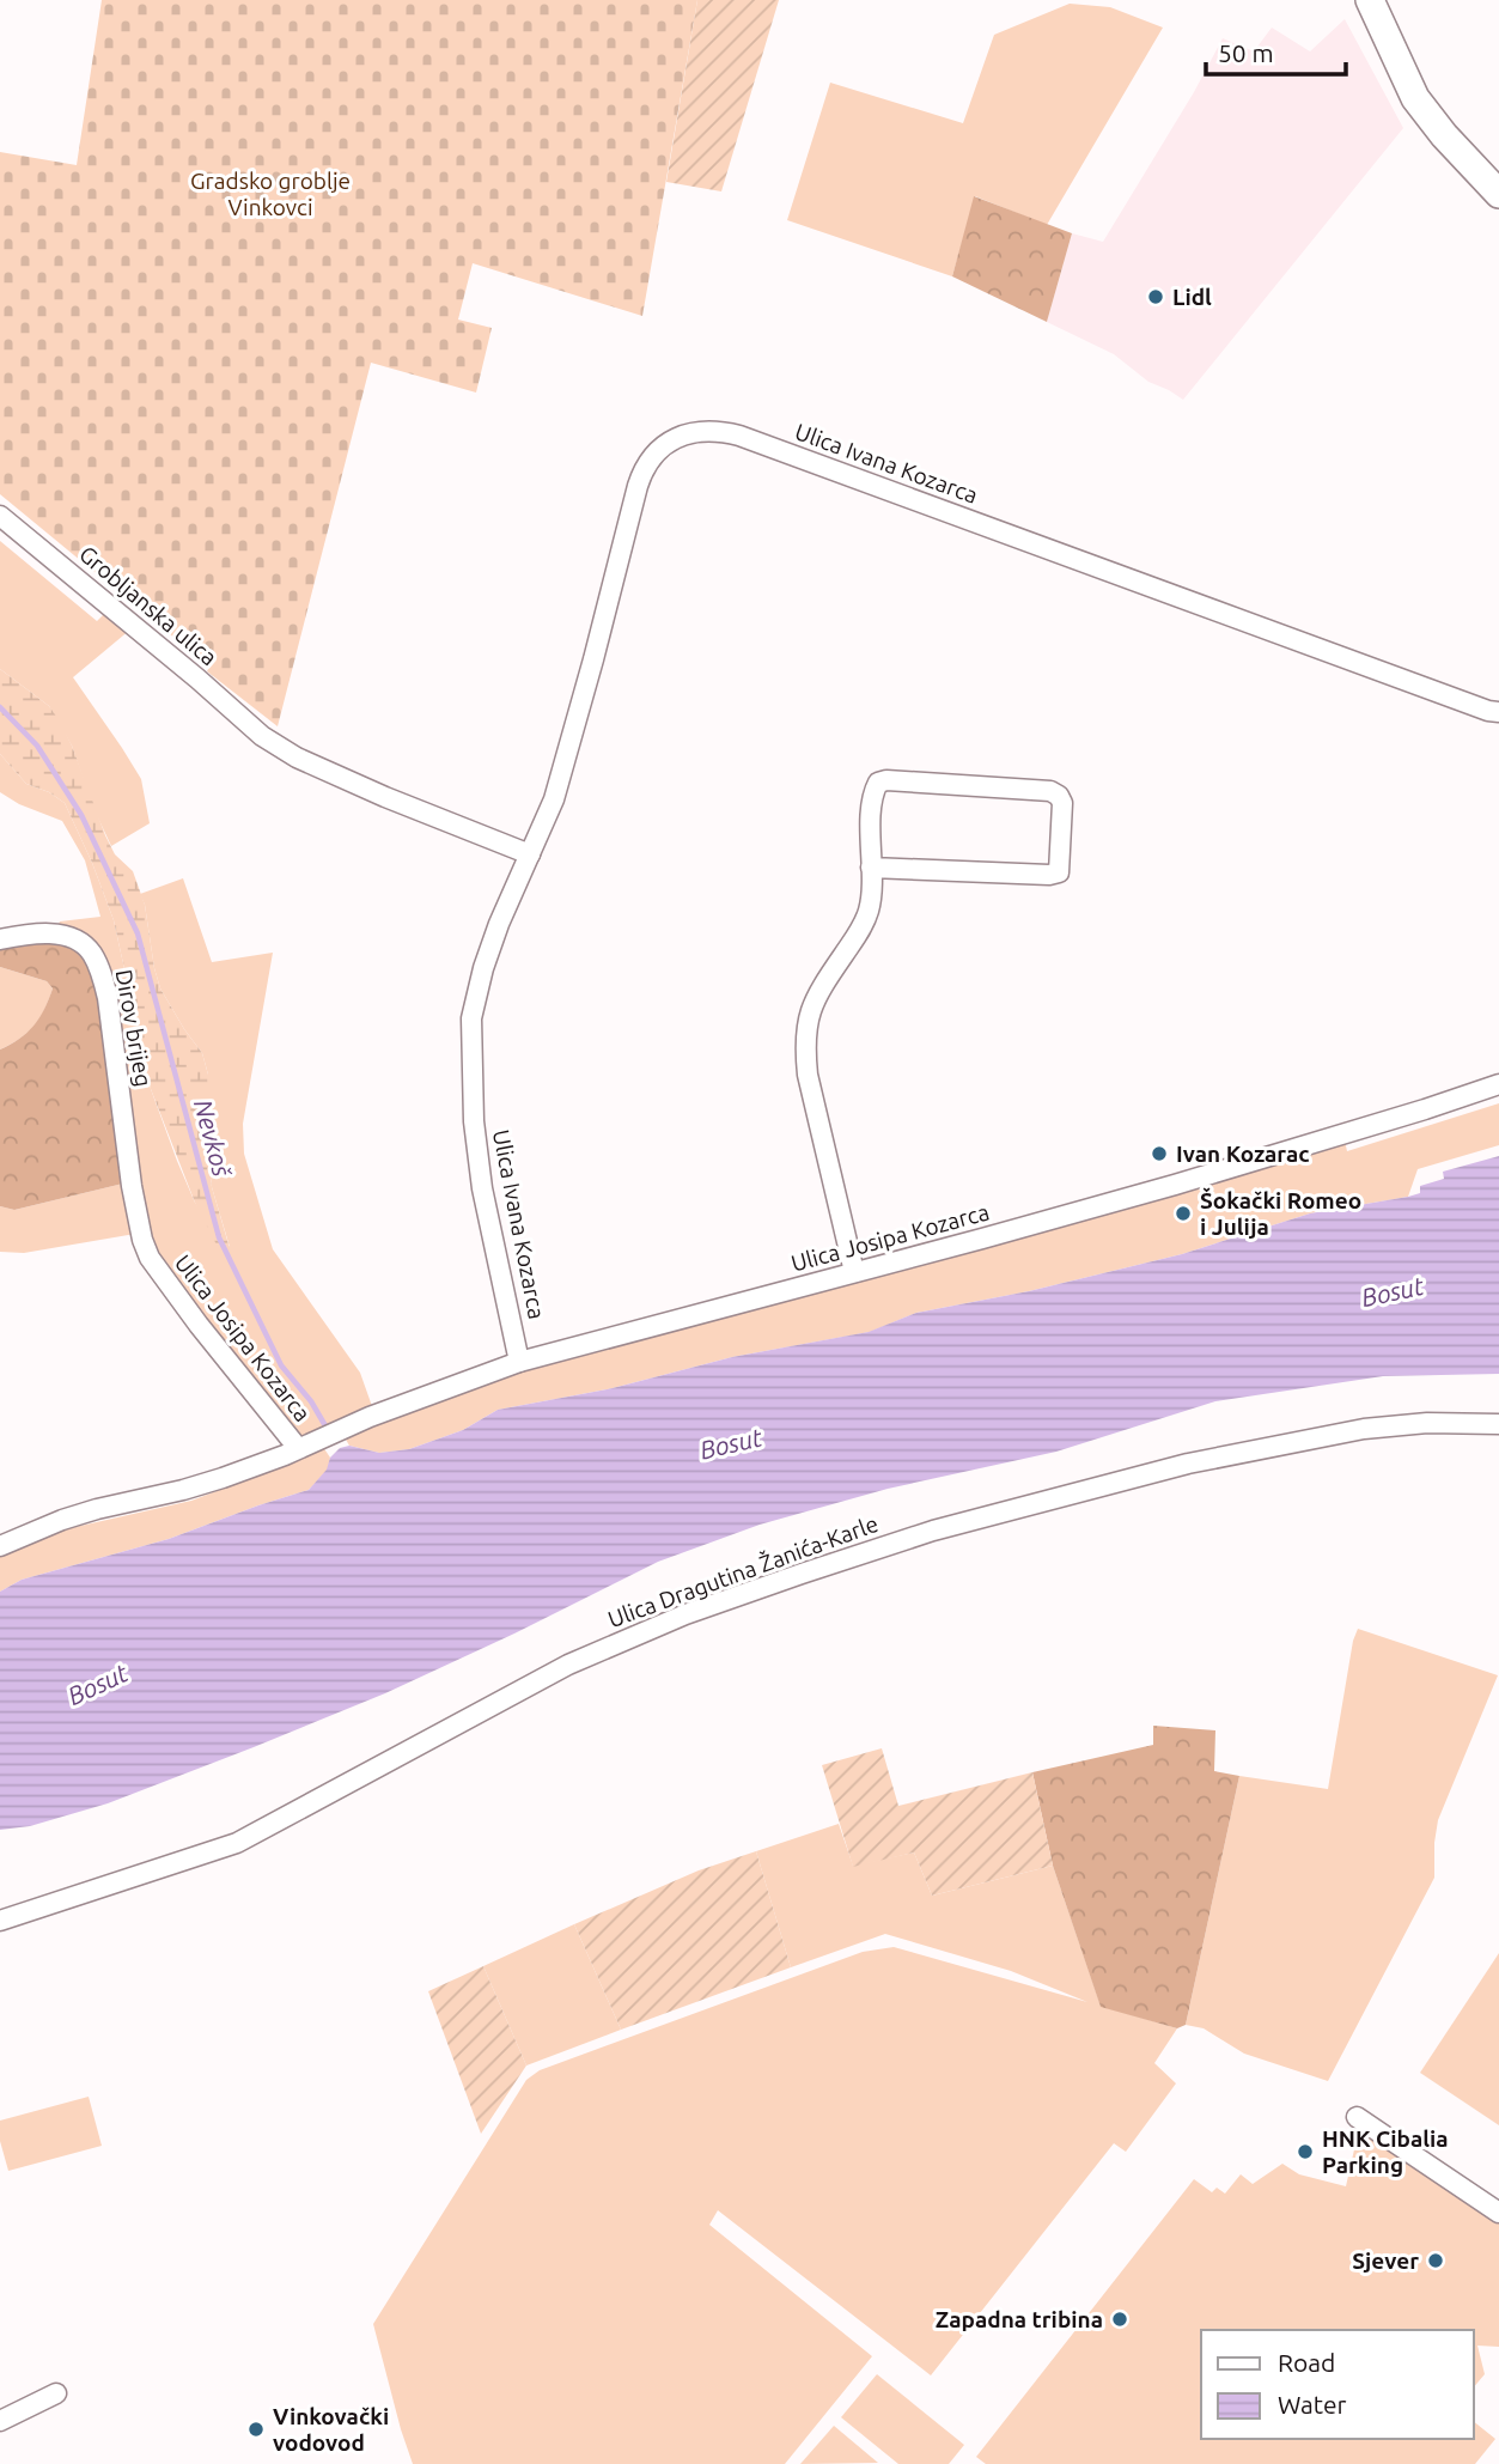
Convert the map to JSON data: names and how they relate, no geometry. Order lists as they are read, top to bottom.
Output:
{
  "streets": {
    "street": [
      "Ulica Ivana Kozarca",
      "Grobljanska ulica",
      "Dirov brijeg",
      "Ulica Josipa Kozarca",
      "Ulica Dragutina Žanića-Karle"
    ]
  },
  "crossings": [
    ["Ulica Ivana Kozarca", "Grobljanska ulica"],
    ["Ulica Ivana Kozarca", "Ulica Josipa Kozarca"],
    ["Dirov brijeg", "Ulica Josipa Kozarca"]
  ],
  "water": ["Nevkoš", "Bosut"],
  "parks": ["Gradsko groblje Vinkovci"],
  "places": [
    "Lidl",
    "Ivan Kozarac",
    "Šokački Romeo i Julija",
    "HNK Cibalia Parking",
    "Sjever",
    "Zapadna tribina",
    "Vinkovački vodovod"
  ],
  "legend": ["Road", "Water"],
  "scale_bar": "50 m"
}
